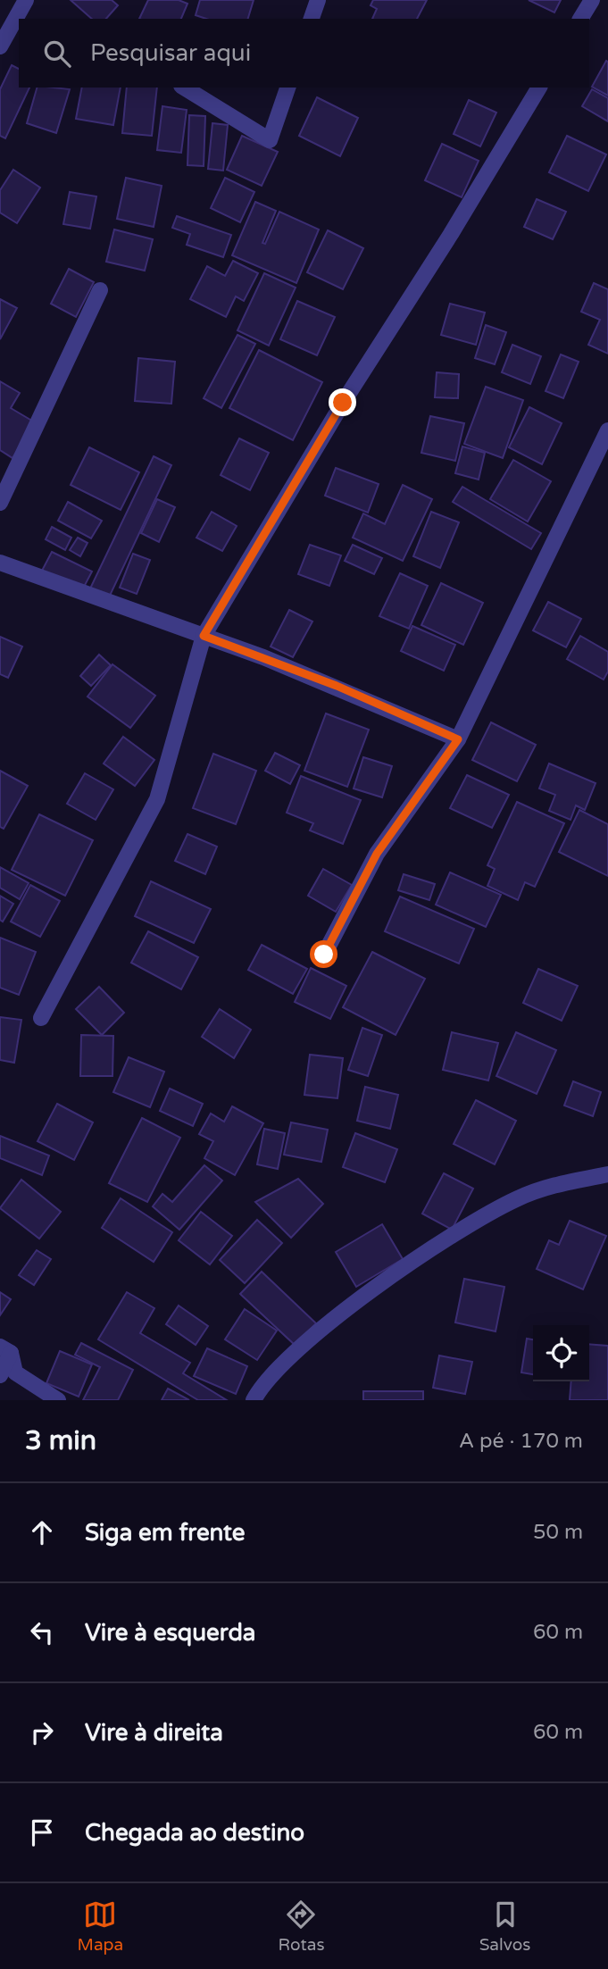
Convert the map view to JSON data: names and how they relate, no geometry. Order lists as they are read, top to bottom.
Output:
{
  "page": {
    "search": "Pesquisar aqui",
    "heading": ["3 min", "A pé · 170 m"],
    "list": [
      ["Siga em frente", "50 m"],
      ["Vire à esquerda", "60 m"],
      ["Vire à direita", "60 m"],
      "Chegada ao destino"
    ],
    "nav": ["Mapa", "Rotas", "Salvos"]
  }
}
